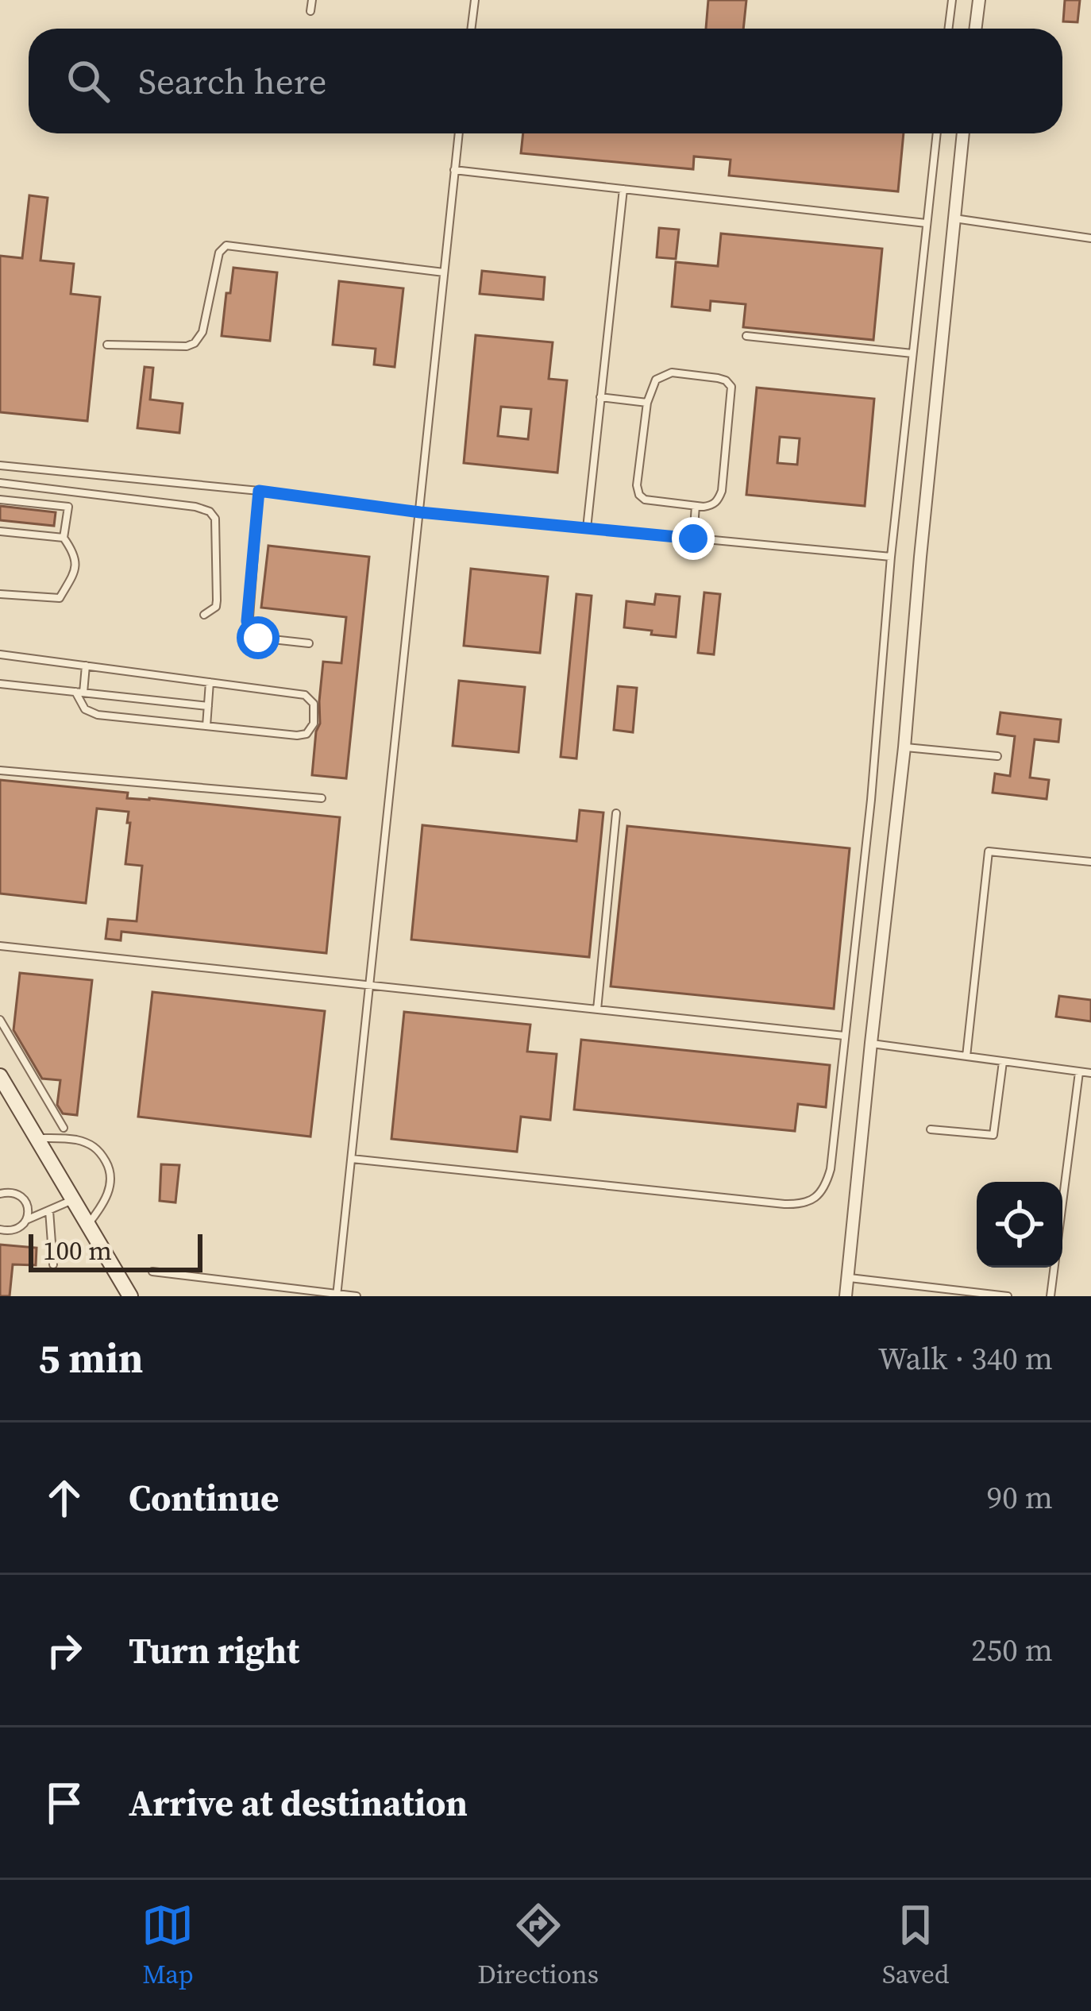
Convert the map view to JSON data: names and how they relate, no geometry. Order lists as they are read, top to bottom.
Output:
{
  "scale_bar": "100 m",
  "page": {
    "search": "Search here",
    "scale": "100 m",
    "heading": ["5 min", "Walk · 340 m"],
    "list": [
      ["Continue", "90 m"],
      ["Turn right", "250 m"],
      "Arrive at destination"
    ],
    "nav": ["Map", "Directions", "Saved"]
  }
}
